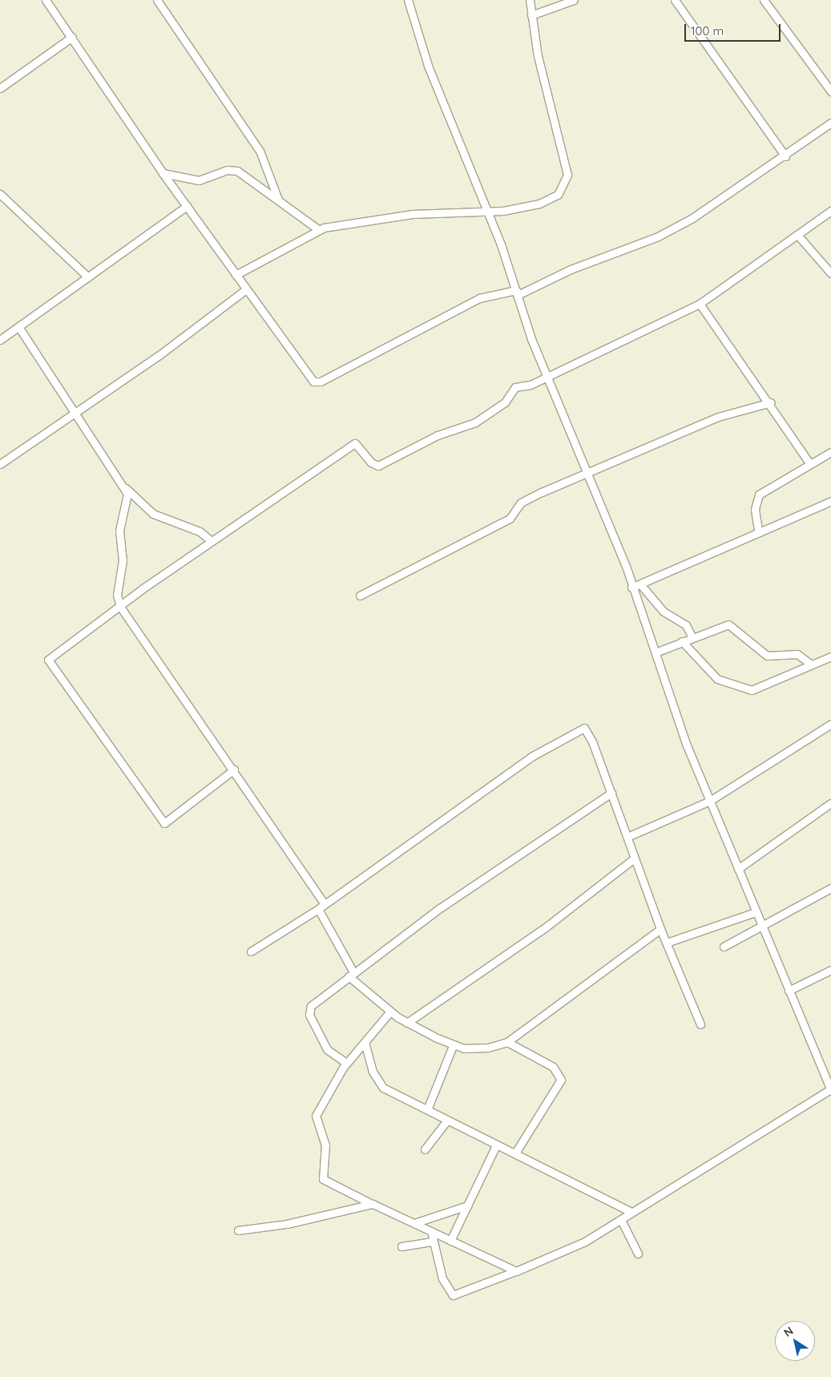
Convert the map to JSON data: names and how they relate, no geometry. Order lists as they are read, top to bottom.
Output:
{
  "scale_bar": "100 m",
  "north": "top left"
}
